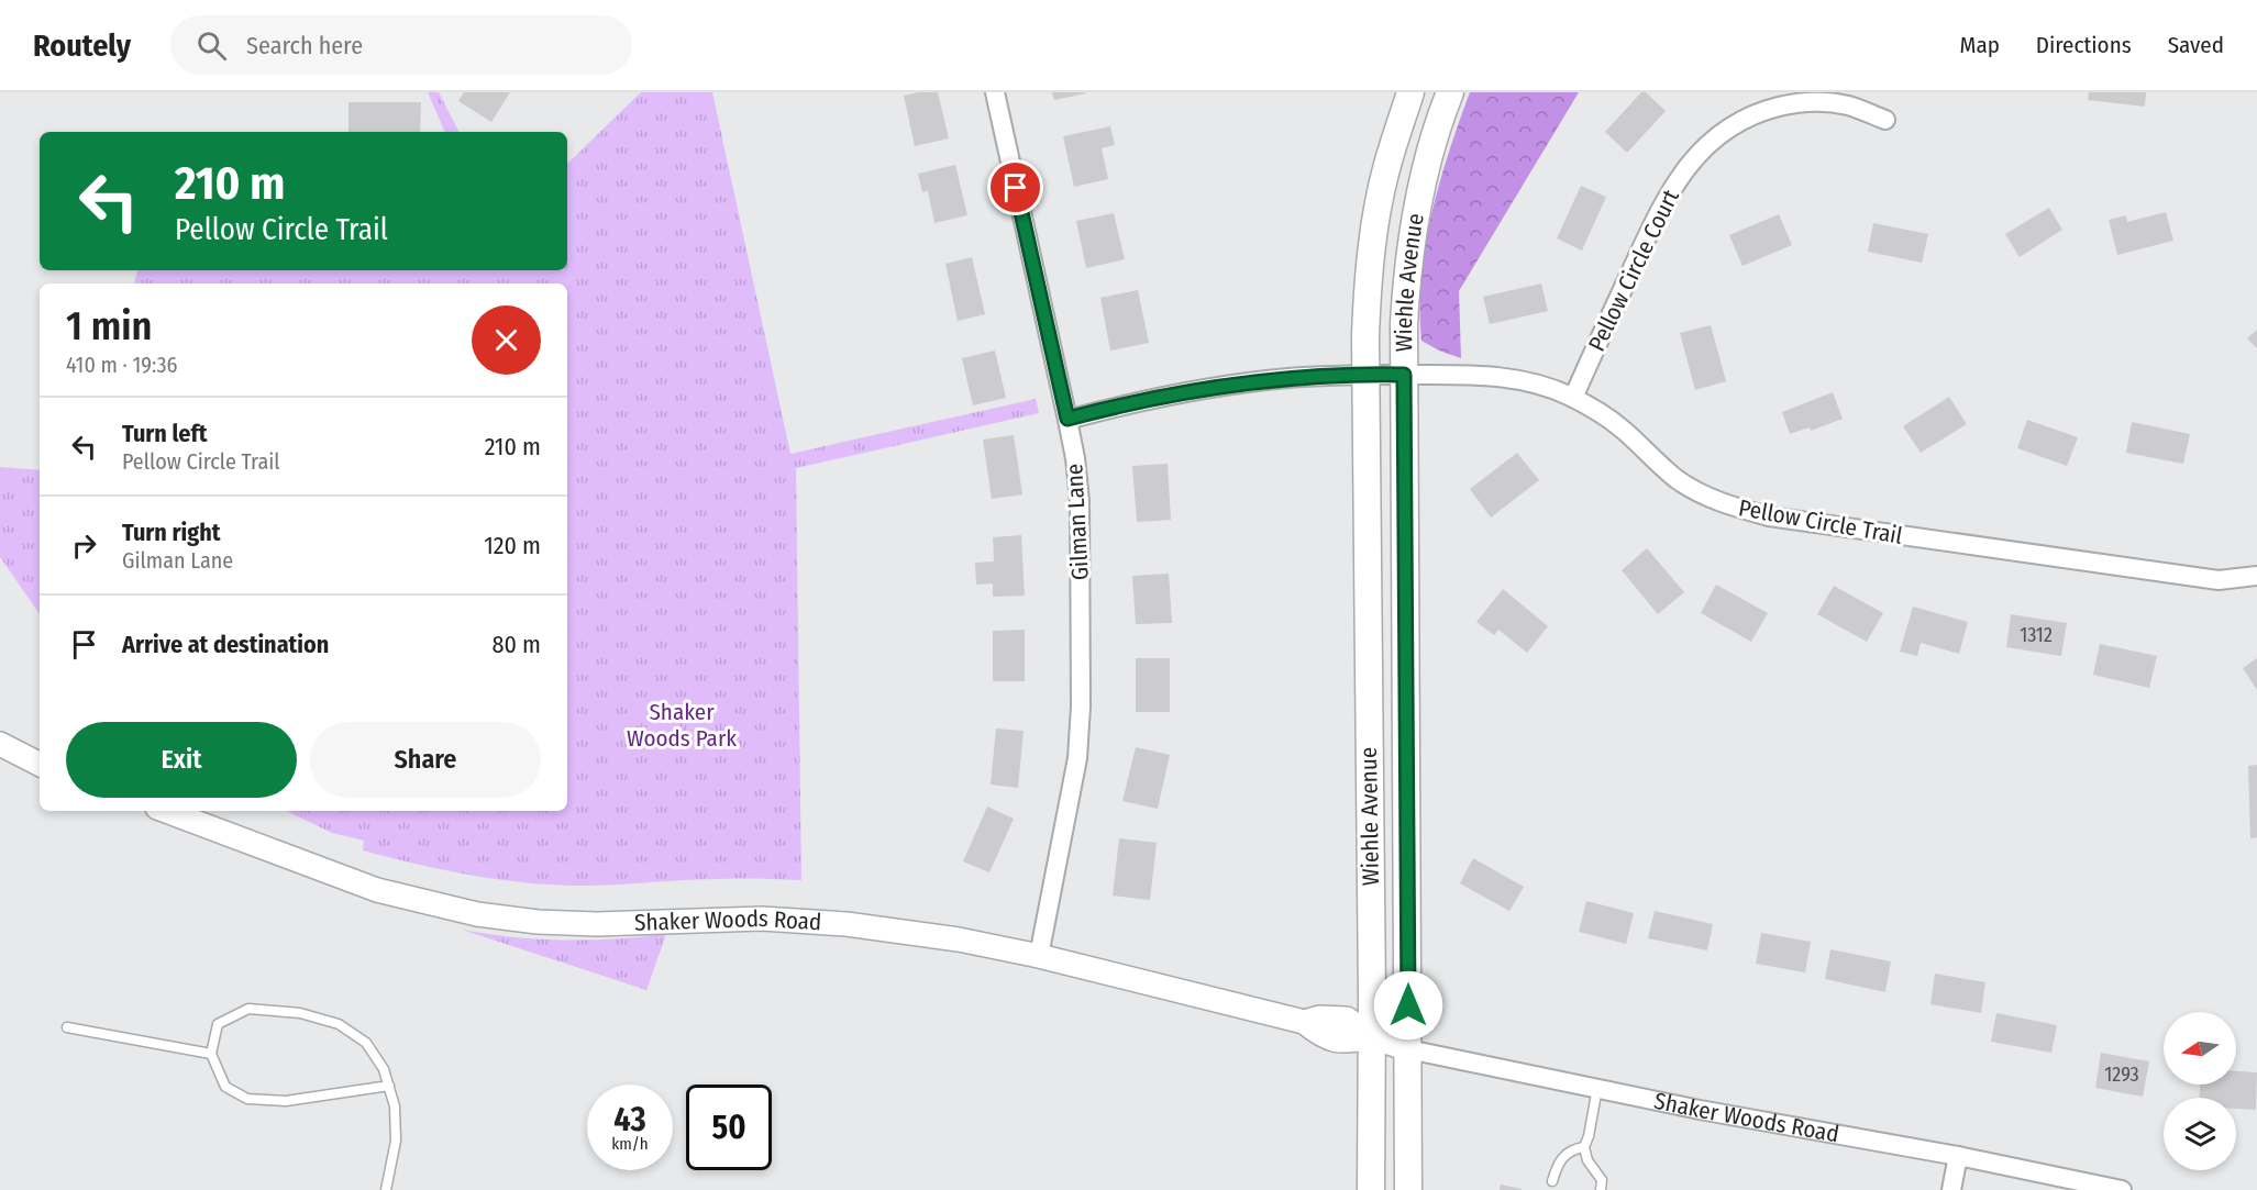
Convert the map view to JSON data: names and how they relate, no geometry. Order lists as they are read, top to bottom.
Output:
{
  "streets": {
    "main road": ["Wiehle Avenue"],
    "street": [
      "Pellow Circle Court",
      "Gilman Lane",
      "Pellow Circle Trail",
      "Shaker Woods Road"
    ]
  },
  "crossings": [
    ["Pellow Circle Court", "Pellow Circle Trail"],
    ["Wiehle Avenue", "Pellow Circle Trail"],
    ["Wiehle Avenue", "Shaker Woods Road"],
    ["Gilman Lane", "Pellow Circle Trail"],
    ["Gilman Lane", "Shaker Woods Road"]
  ],
  "parks": ["Shaker Woods Park"],
  "house_numbers": ["1312", "1293"],
  "north": "left",
  "page": {
    "header": "Routely",
    "search": "Search here",
    "nav": ["Map", "Directions", "Saved"],
    "turn": ["210 m", "Pellow Circle Trail"],
    "heading": ["1 min", "410 m · 19:36"],
    "list": [
      {
        "name": "Turn left",
        "note": "Pellow Circle Trail",
        "value": "210 m"
      },
      {
        "name": "Turn right",
        "note": "Gilman Lane",
        "value": "120 m"
      },
      {
        "name": "Arrive at destination",
        "value": "80 m"
      }
    ],
    "buttons": ["Exit", "Share"],
    "speed": "43 km/h",
    "limit": "50"
  }
}
